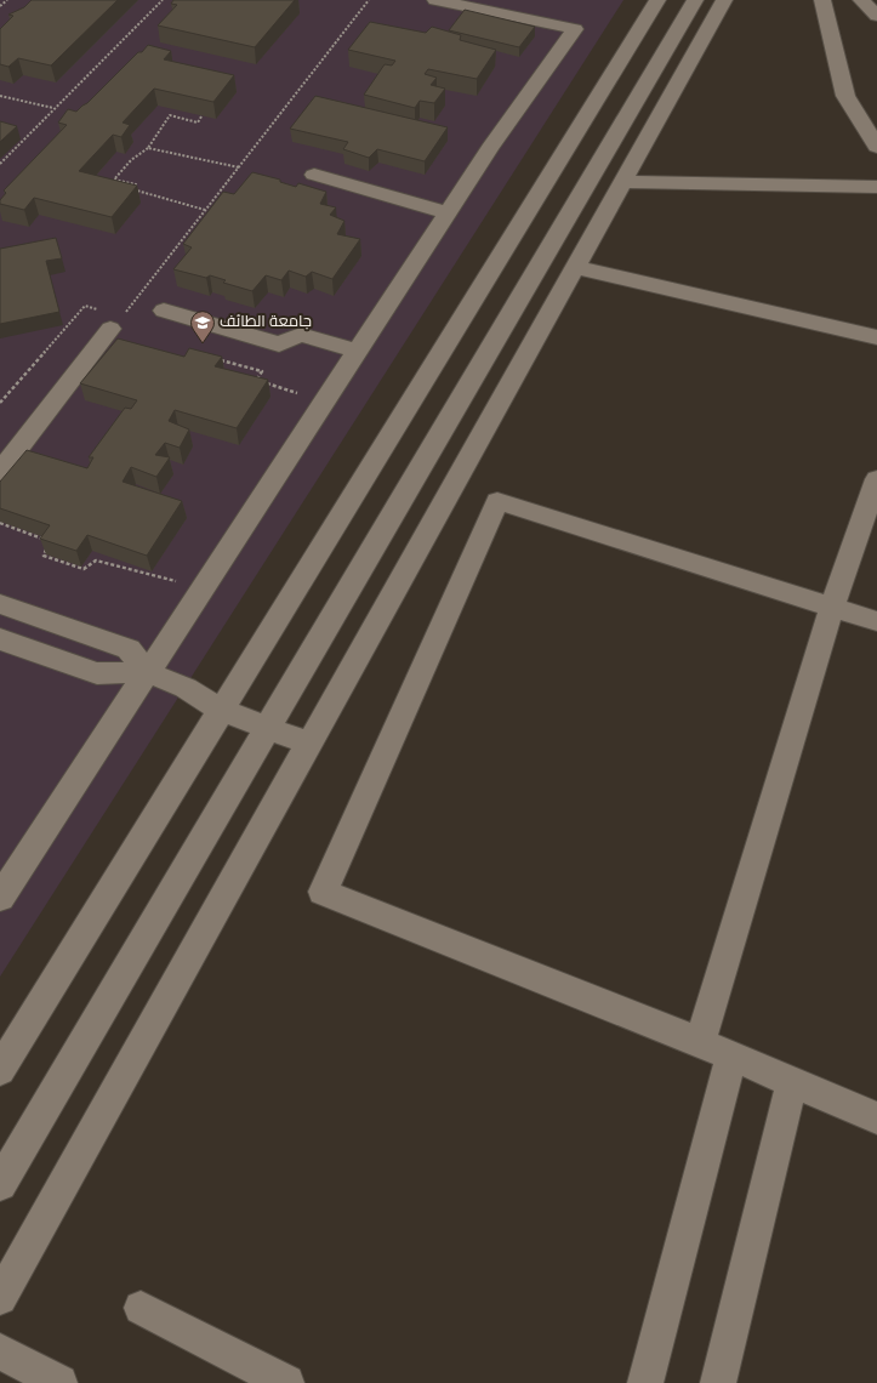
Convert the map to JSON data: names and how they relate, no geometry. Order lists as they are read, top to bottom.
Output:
{
  "places": {
    "school or university": ["جامعة الطائف"]
  }
}
